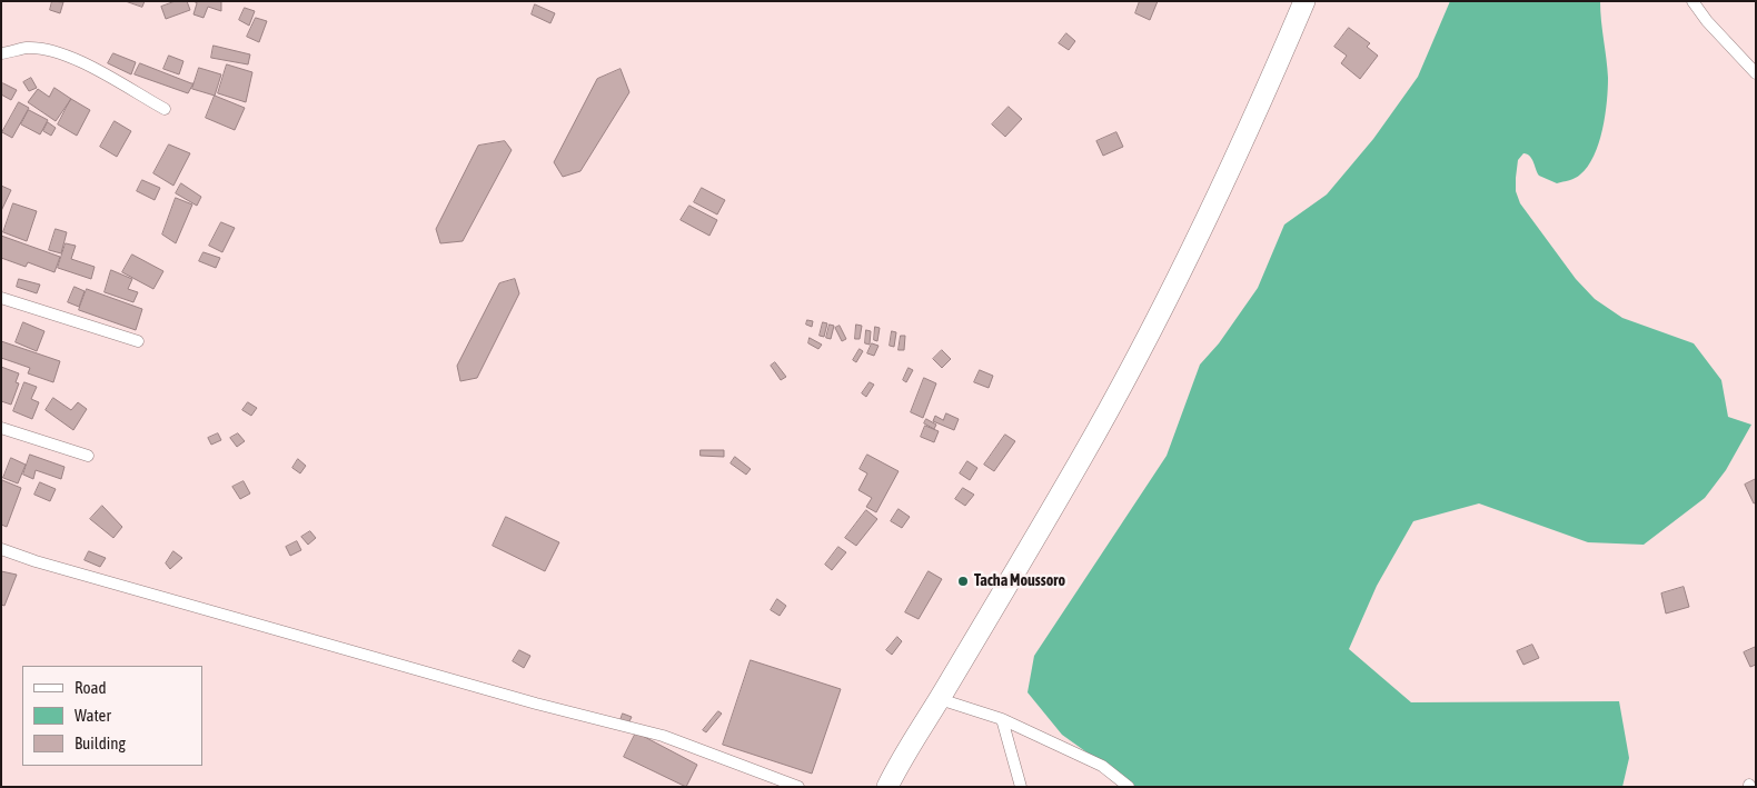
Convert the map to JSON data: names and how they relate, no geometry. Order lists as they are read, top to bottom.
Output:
{
  "places": ["Tacha Moussoro"],
  "legend": ["Road", "Water", "Building"]
}
